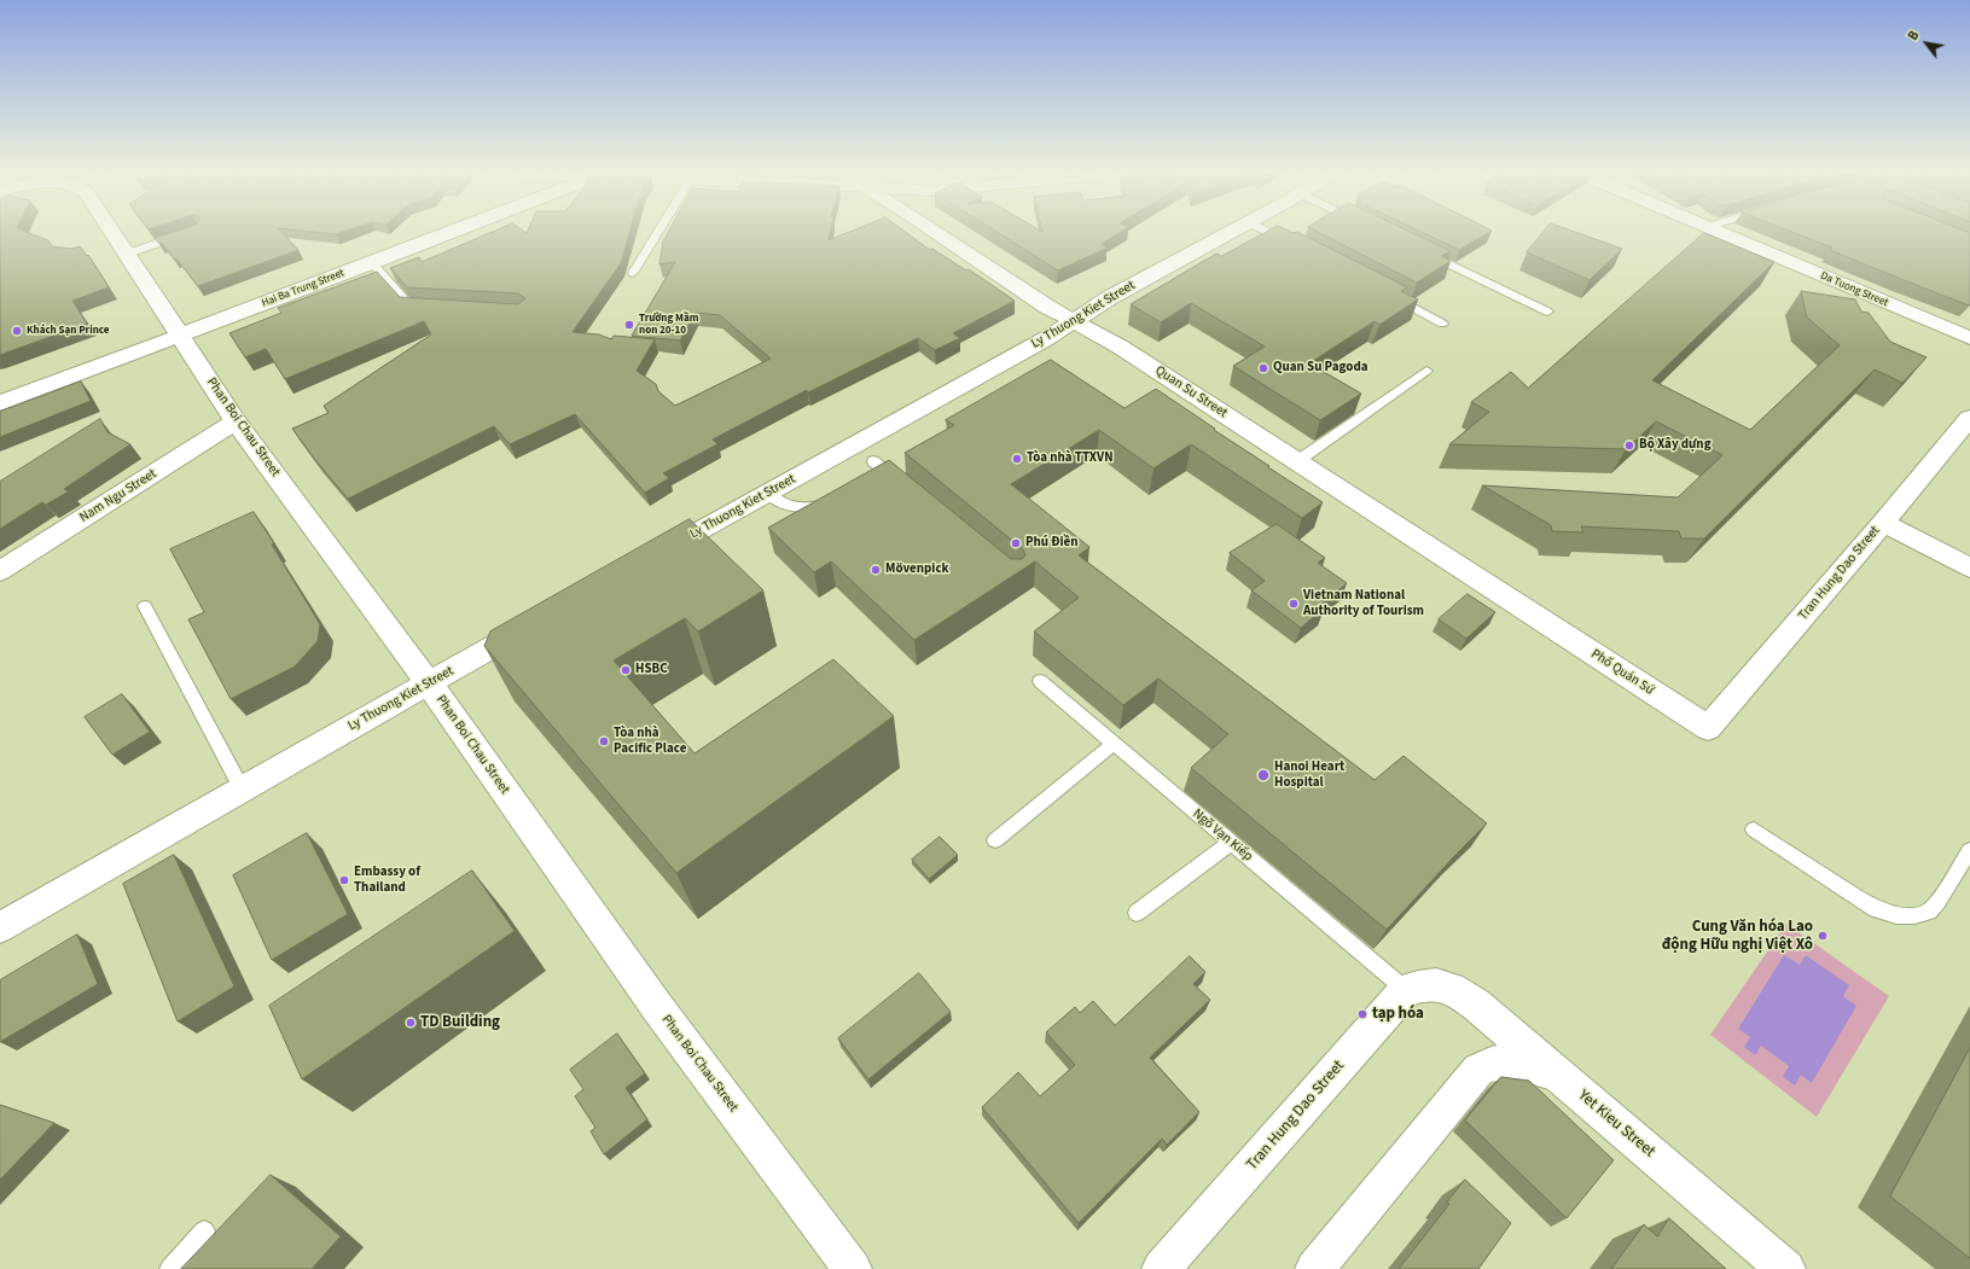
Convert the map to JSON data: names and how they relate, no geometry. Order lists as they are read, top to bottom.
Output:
{
  "streets": {
    "street": [
      "Hai Ba Trung Street",
      "Da Tuong Street",
      "Ly Thuong Kiet Street",
      "Quan Su Street",
      "Phan Boi Chau Street",
      "Nam Ngu Street",
      "Tran Hung Dao Street",
      "Yet Kieu Street"
    ],
    "lane": ["Ngõ Vạn Kiếp"]
  },
  "crossings": [
    ["Hai Ba Trung Street", "Phan Boi Chau Street"],
    ["Ly Thuong Kiet Street", "Quan Su Street"],
    ["Ly Thuong Kiet Street", "Phan Boi Chau Street"],
    ["Quan Su Street", "Tran Hung Dao Street"],
    ["Phan Boi Chau Street", "Nam Ngu Street"],
    ["Tran Hung Dao Street", "Ngõ Vạn Kiếp"],
    ["Tran Hung Dao Street", "Yet Kieu Street"],
    ["Ngõ Vạn Kiếp", "Yet Kieu Street"]
  ],
  "places": [
    "Trường Mầm non 20-10",
    "Khách Sạn Prince",
    "Quan Su Pagoda",
    "Bộ Xây dựng",
    "Tòa nhà TTXVN",
    "Phú Điền",
    "Mövenpick",
    "Vietnam National Authority of Tourism",
    "HSBC",
    "Tòa nhà Pacific Place",
    "Hanoi Heart Hospital",
    "Embassy of Thailand",
    "Cung Văn hóa Lao động Hữu nghị Việt Xô",
    "tạp hóa",
    "TD Building"
  ],
  "north": "top left"
}
